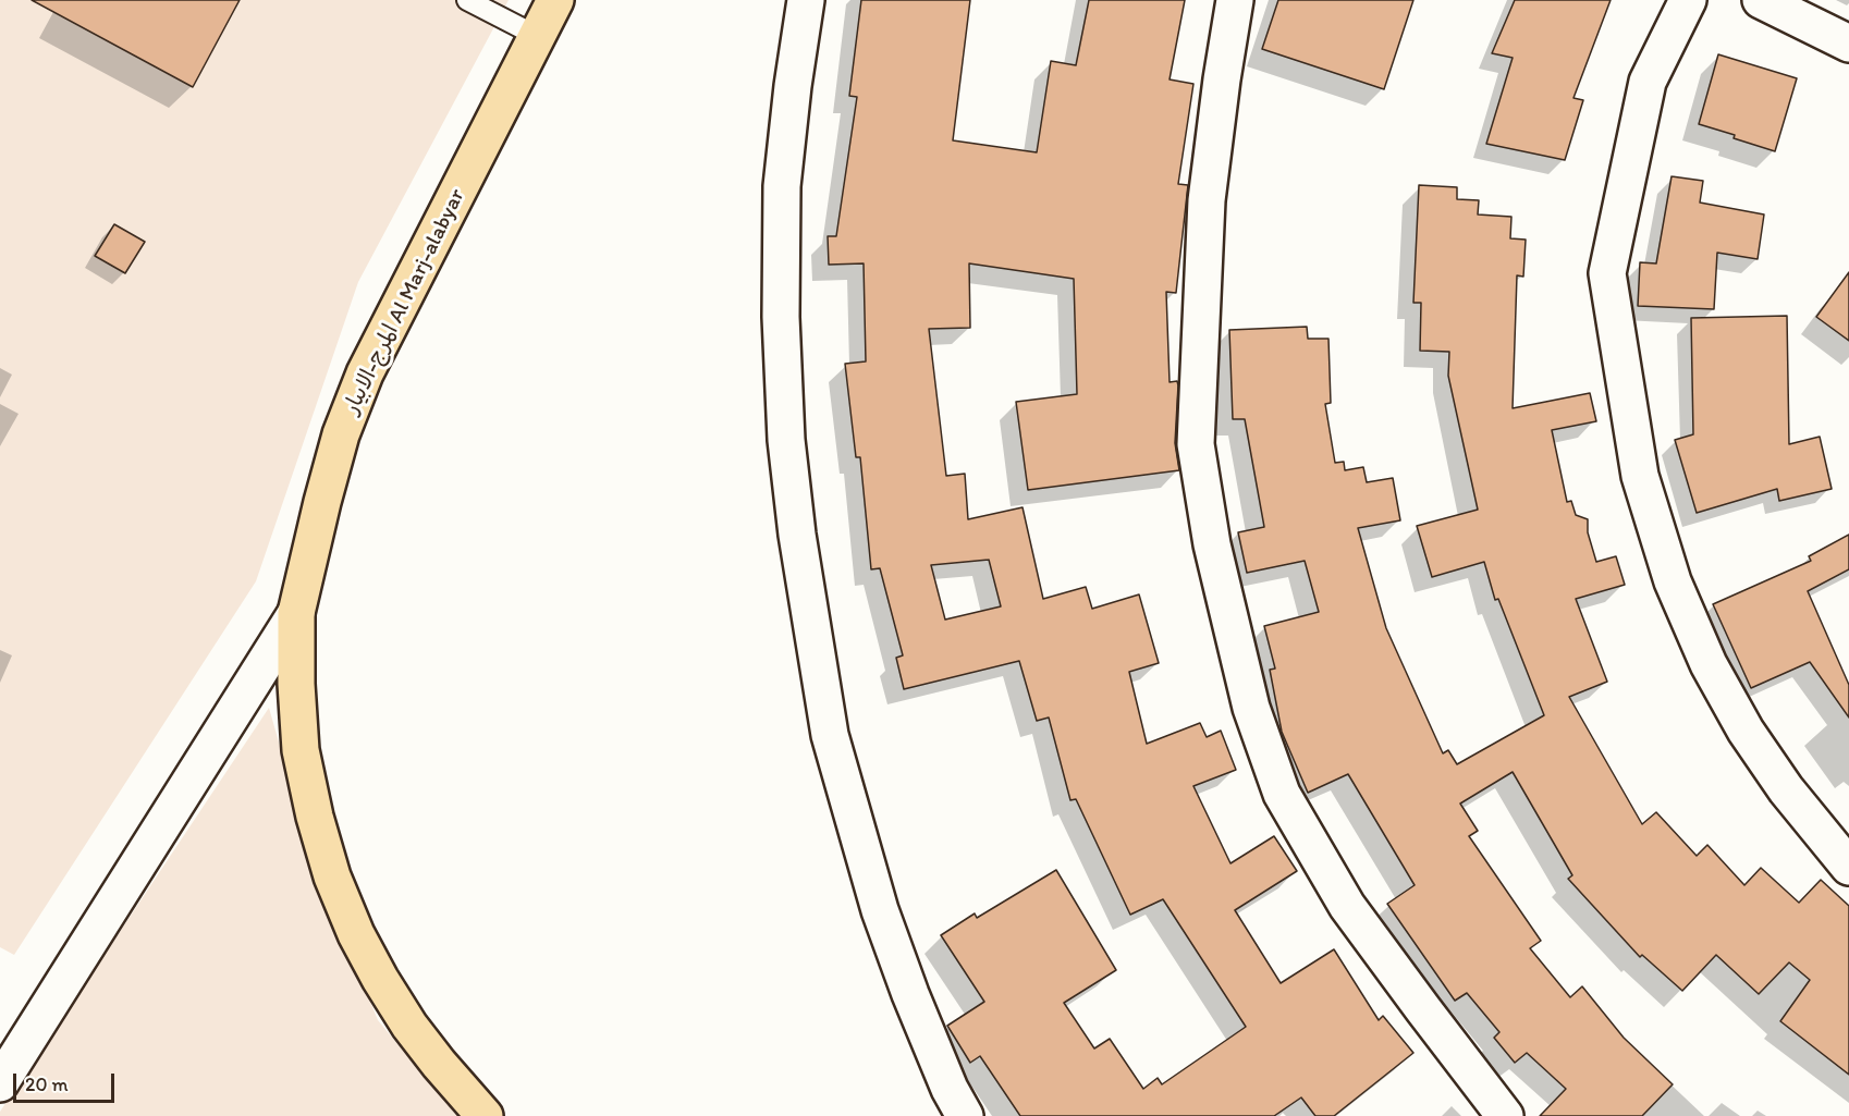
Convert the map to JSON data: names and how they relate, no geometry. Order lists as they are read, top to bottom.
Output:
{
  "streets": {
    "main road": ["المرج-الابيار Al Marj-alabyar"]
  },
  "scale_bar": "20 m"
}
